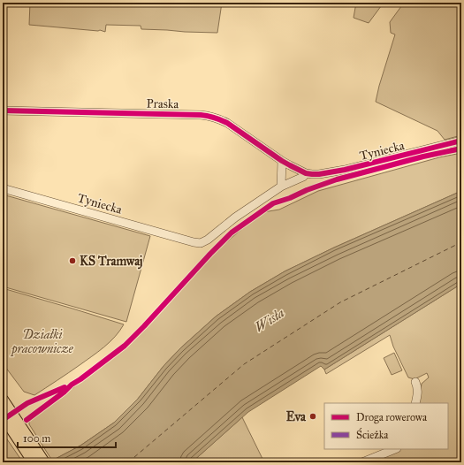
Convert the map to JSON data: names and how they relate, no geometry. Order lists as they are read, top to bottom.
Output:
{
  "streets": {
    "street": ["Praska", "Tyniecka"]
  },
  "crossings": [
    ["Praska", "Tyniecka"]
  ],
  "water": ["Wisła"],
  "parks": ["Działki pracownicze"],
  "places": ["KS Tramwaj", "Eva"],
  "legend": ["Droga rowerowa", "Ścieżka"],
  "scale_bar": "100 m"
}
